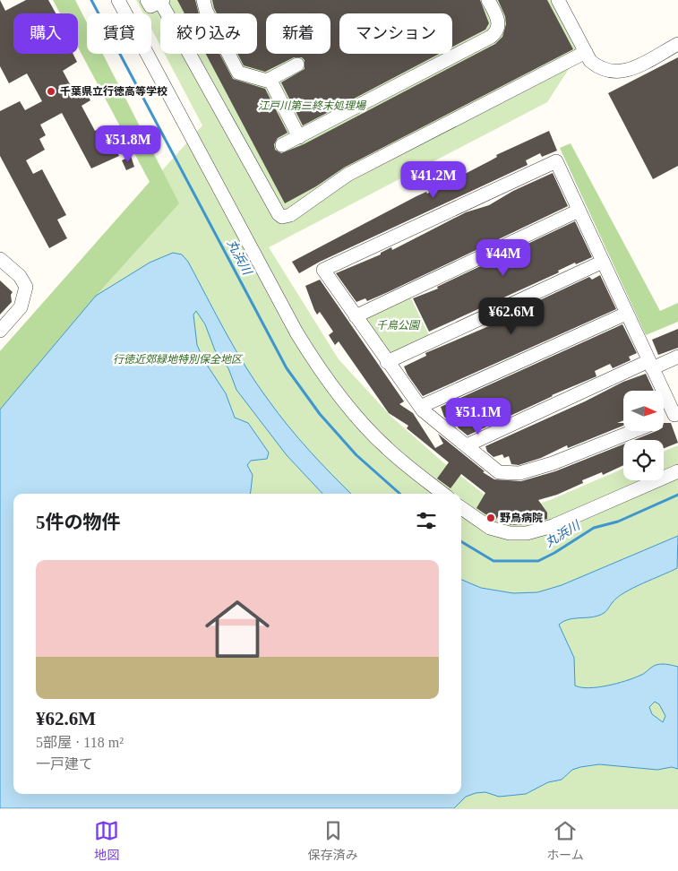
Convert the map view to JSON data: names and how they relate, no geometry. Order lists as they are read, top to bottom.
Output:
{
  "water": ["丸浜川"],
  "parks": ["江戸川第二終末処理場", "千鳥公園", "行徳近郊緑地特別保全地区"],
  "places": ["千葉県立行徳高等学校", "野鳥病院"],
  "north": "right",
  "page": {
    "chip": [
      "購入",
      "賃貸",
      "絞り込み",
      "新着",
      "マンション"
    ],
    "price": [
      "¥51.8M",
      "¥41.2M",
      "¥44M",
      "¥62.6M",
      "¥51.1M"
    ],
    "heading": "5件の物件",
    "list": [
      {
        "name": "¥62.6M",
        "note": "5部屋 · 118 m² · 一戸建て"
      }
    ],
    "tabs": ["地図", "保存済み", "ホーム"]
  }
}
